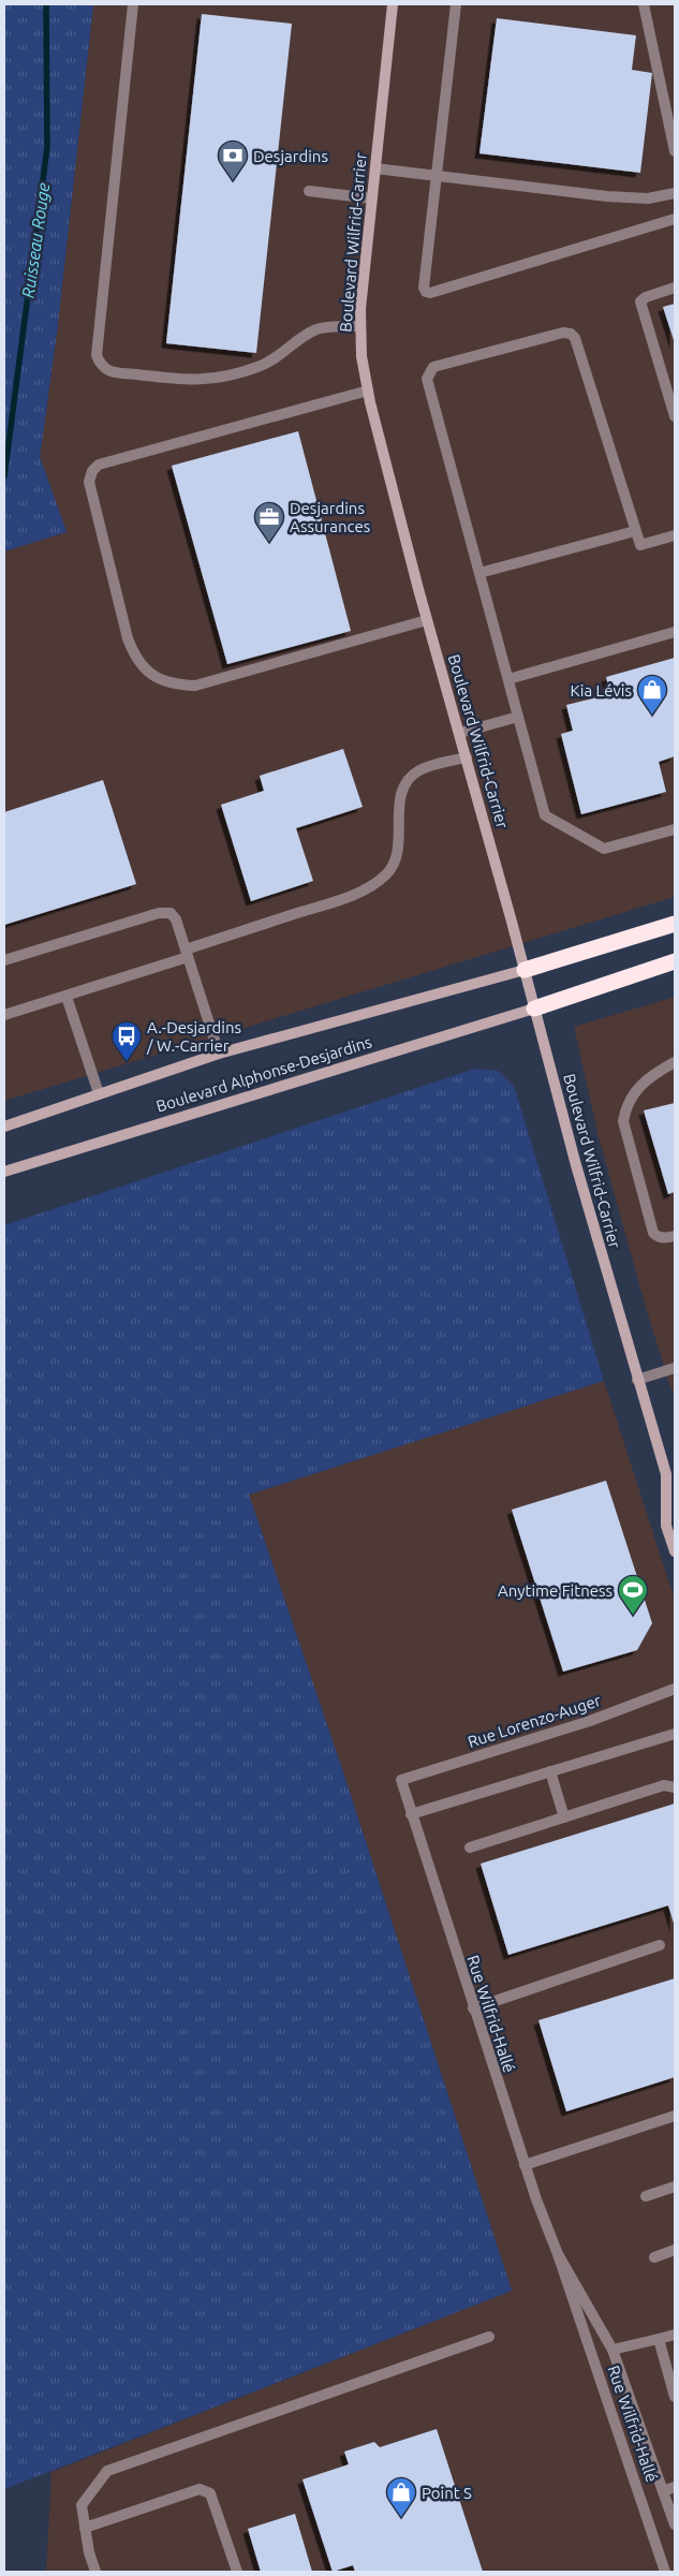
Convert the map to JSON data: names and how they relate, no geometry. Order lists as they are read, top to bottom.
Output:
{
  "streets": {
    "street": [
      "Boulevard Wilfrid-Carrier",
      "Boulevard Alphonse-Desjardins",
      "Rue Lorenzo-Auger",
      "Rue Wilfrid-Hallé"
    ]
  },
  "crossings": [
    ["Boulevard Wilfrid-Carrier", "Boulevard Alphonse-Desjardins"],
    ["Rue Lorenzo-Auger", "Rue Wilfrid-Hallé"]
  ],
  "water": ["Ruisseau Rouge"],
  "places": {
    "bank": ["Desjardins"],
    "office": ["Desjardins Assurances"],
    "shop": ["Kia Lévis", "Point S"],
    "bus stop": ["A.-Desjardins / W.-Carrier"],
    "sports": ["Anytime Fitness"]
  }
}
